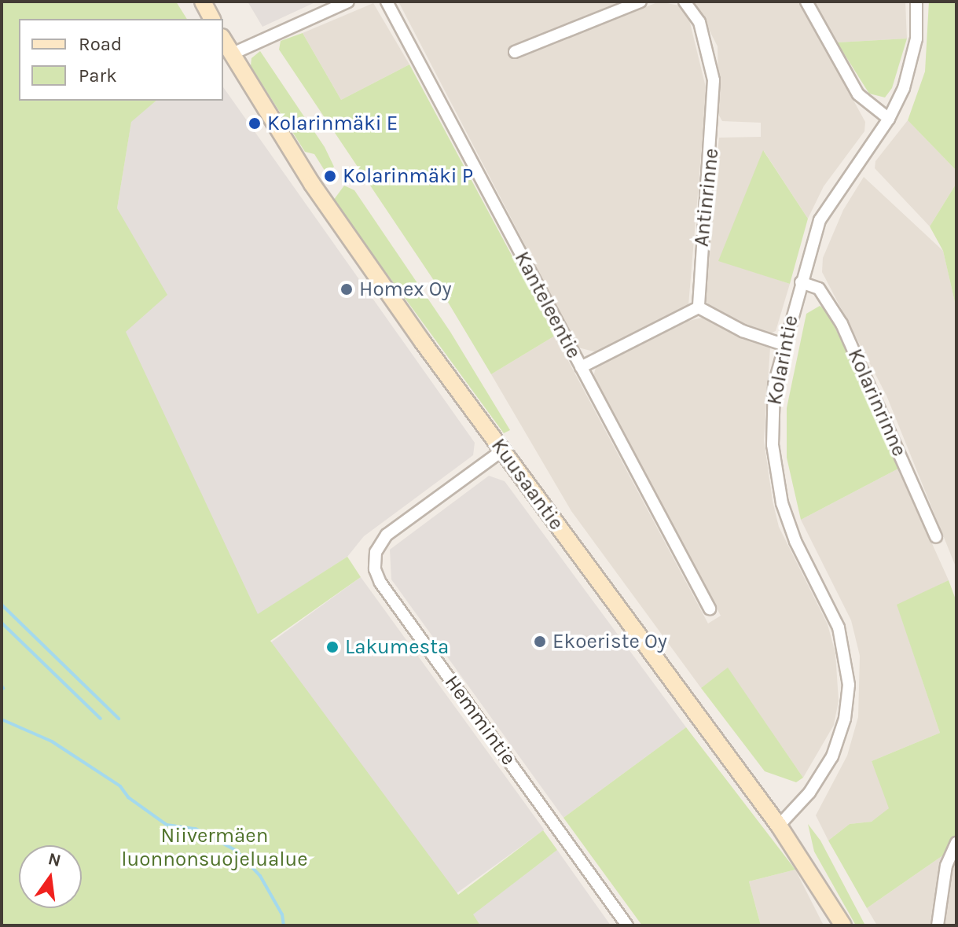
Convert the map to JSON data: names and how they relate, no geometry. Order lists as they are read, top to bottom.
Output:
{
  "streets": {
    "main road": ["Kuusaantie"],
    "street": [
      "Antinrinne",
      "Kanteleentie",
      "Kolarintie",
      "Kolarinrinne",
      "Hemmintie"
    ]
  },
  "crossings": [
    ["Kolarintie", "Kolarinrinne"],
    ["Kolarintie", "Kuusaantie"],
    ["Kuusaantie", "Hemmintie"]
  ],
  "parks": ["Niivermäen luonnonsuojelualue"],
  "places": [
    "Kolarinmäki E",
    "Kolarinmäki P",
    "Homex Oy",
    "Ekoeriste Oy",
    "Lakumesta"
  ],
  "legend": ["Road", "Park"],
  "north": "top"
}
